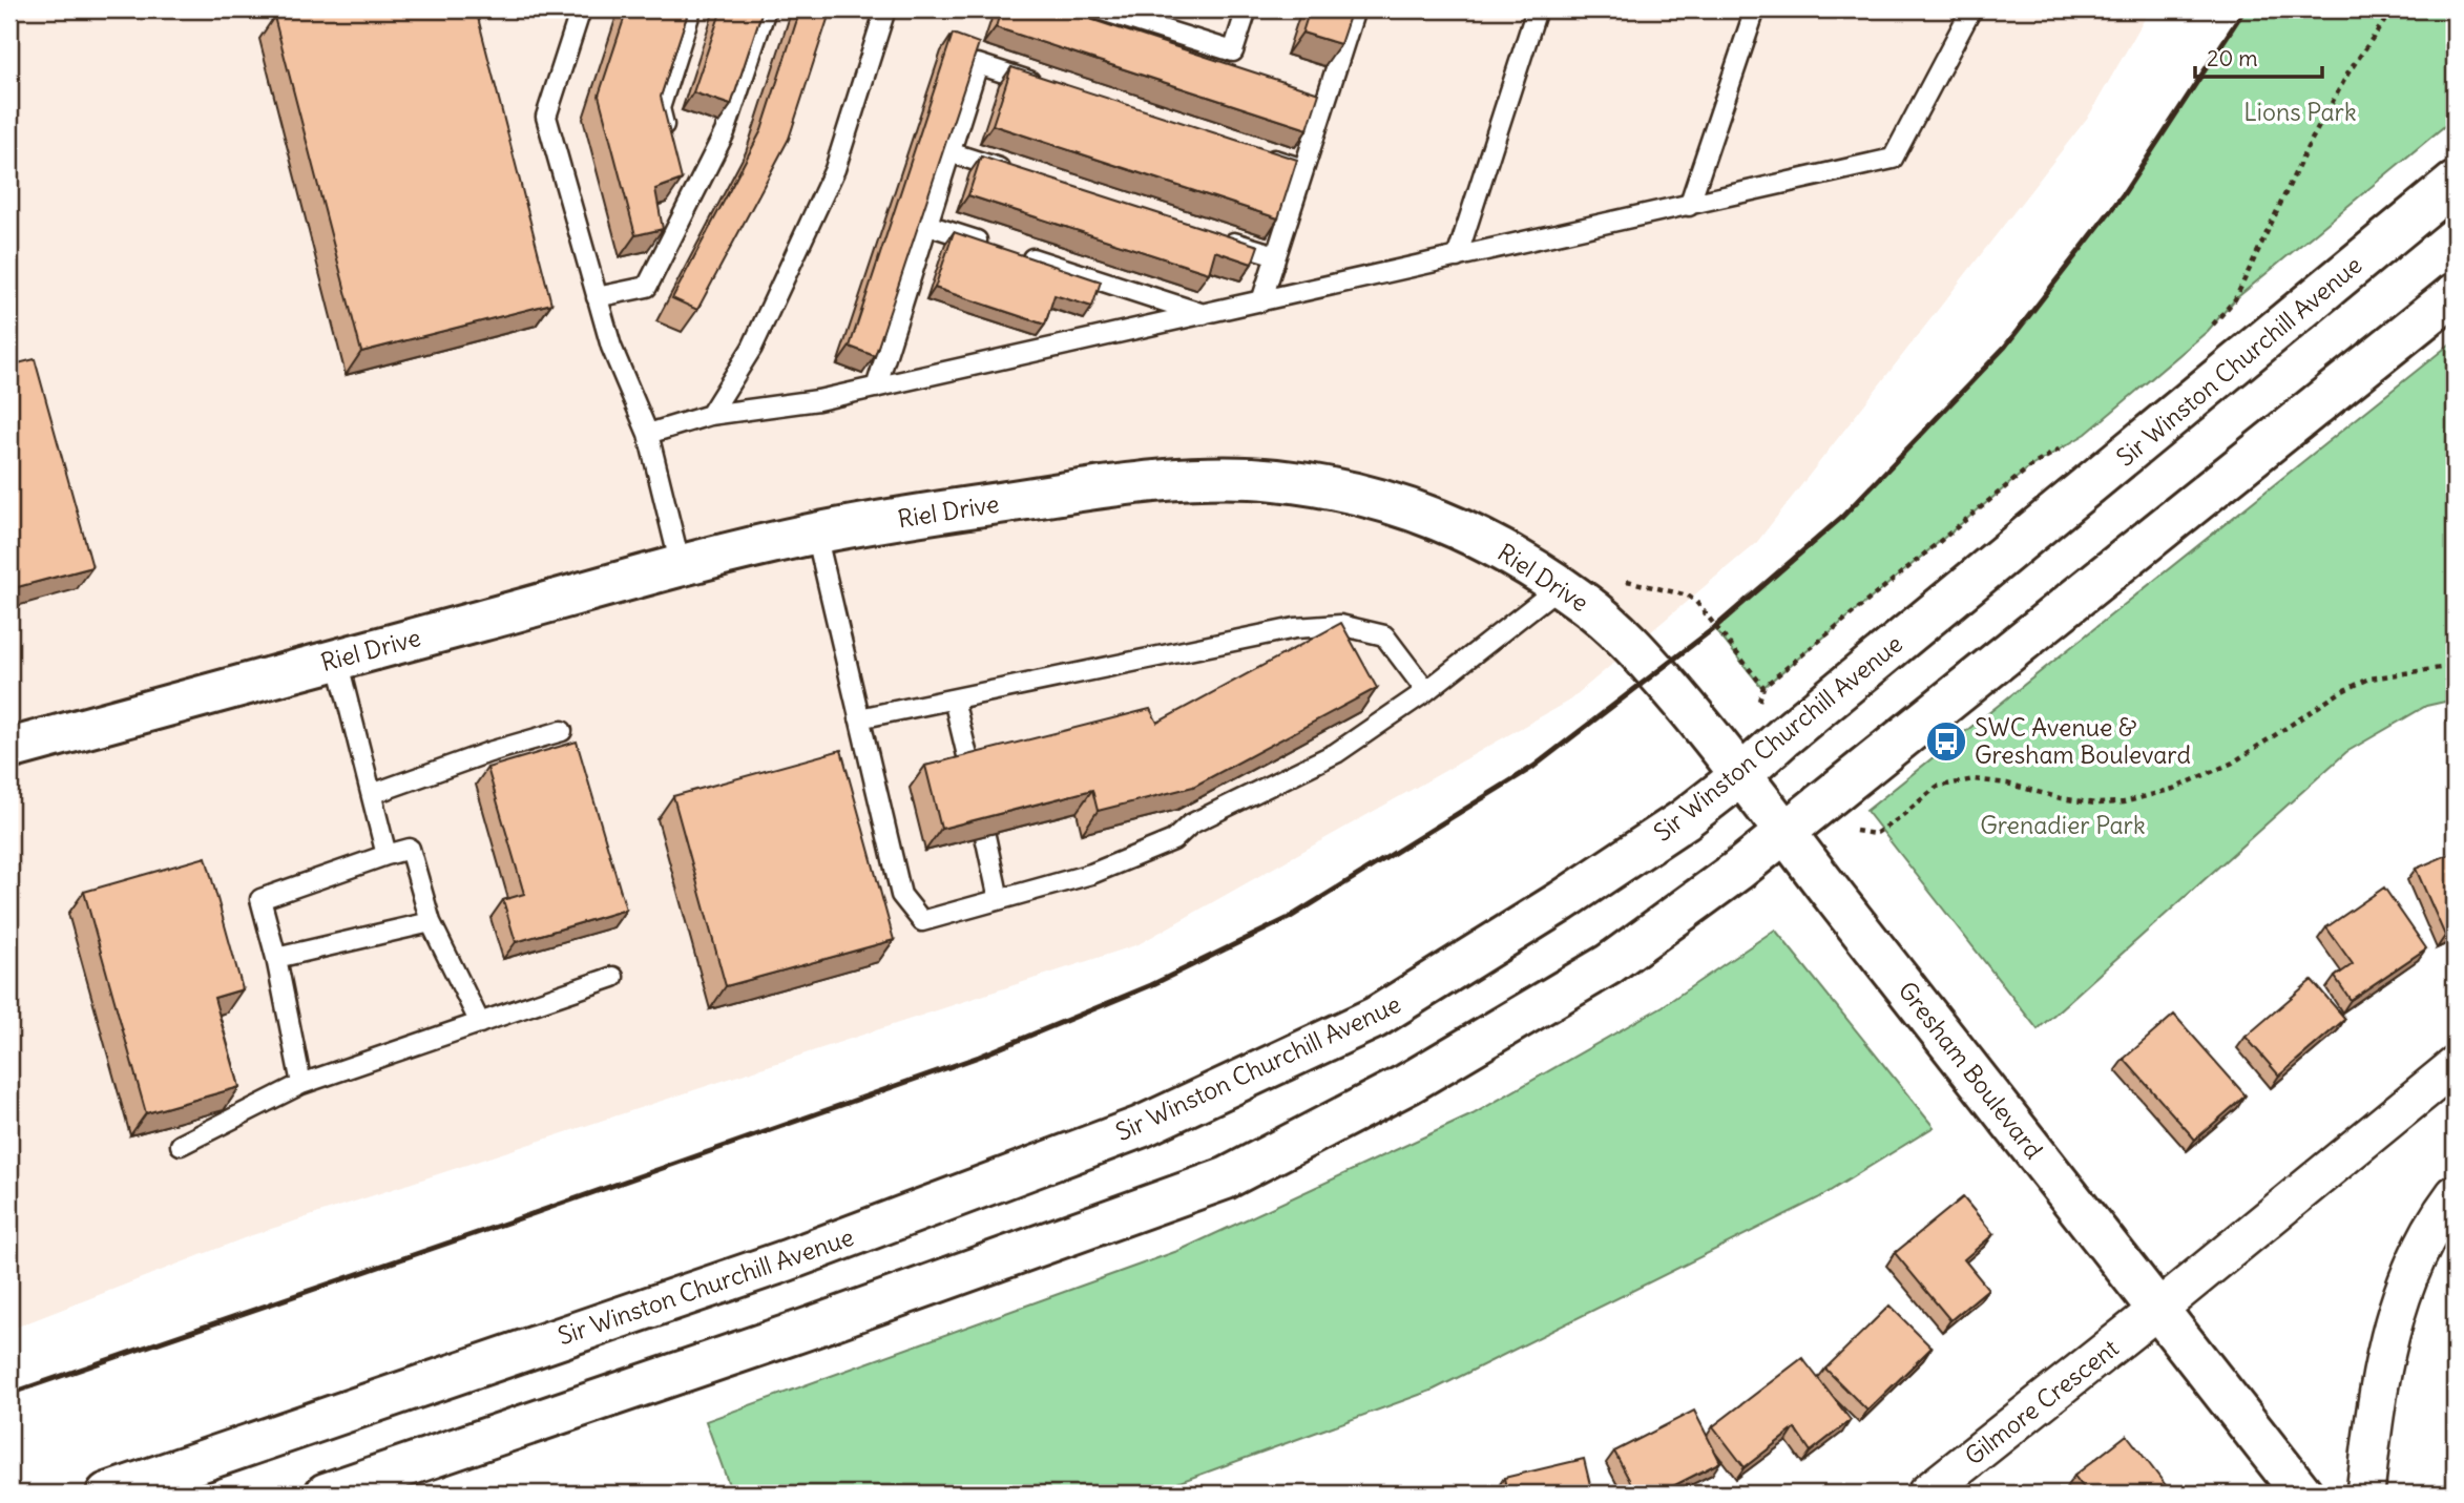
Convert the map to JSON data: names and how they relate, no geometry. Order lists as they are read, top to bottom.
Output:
{
  "streets": {
    "main road": ["Sir Winston Churchill Avenue", "Riel Drive", "Gresham Boulevard"],
    "street": ["Gilmore Crescent"]
  },
  "crossings": [
    ["Sir Winston Churchill Avenue", "Riel Drive"],
    ["Riel Drive", "Gresham Boulevard"],
    ["Gresham Boulevard", "Gilmore Crescent"]
  ],
  "parks": ["Lions Park", "Grenadier Park"],
  "places": {
    "bus stop": ["SWC Avenue & Gresham Boulevard"]
  },
  "scale_bar": "20 m"
}
